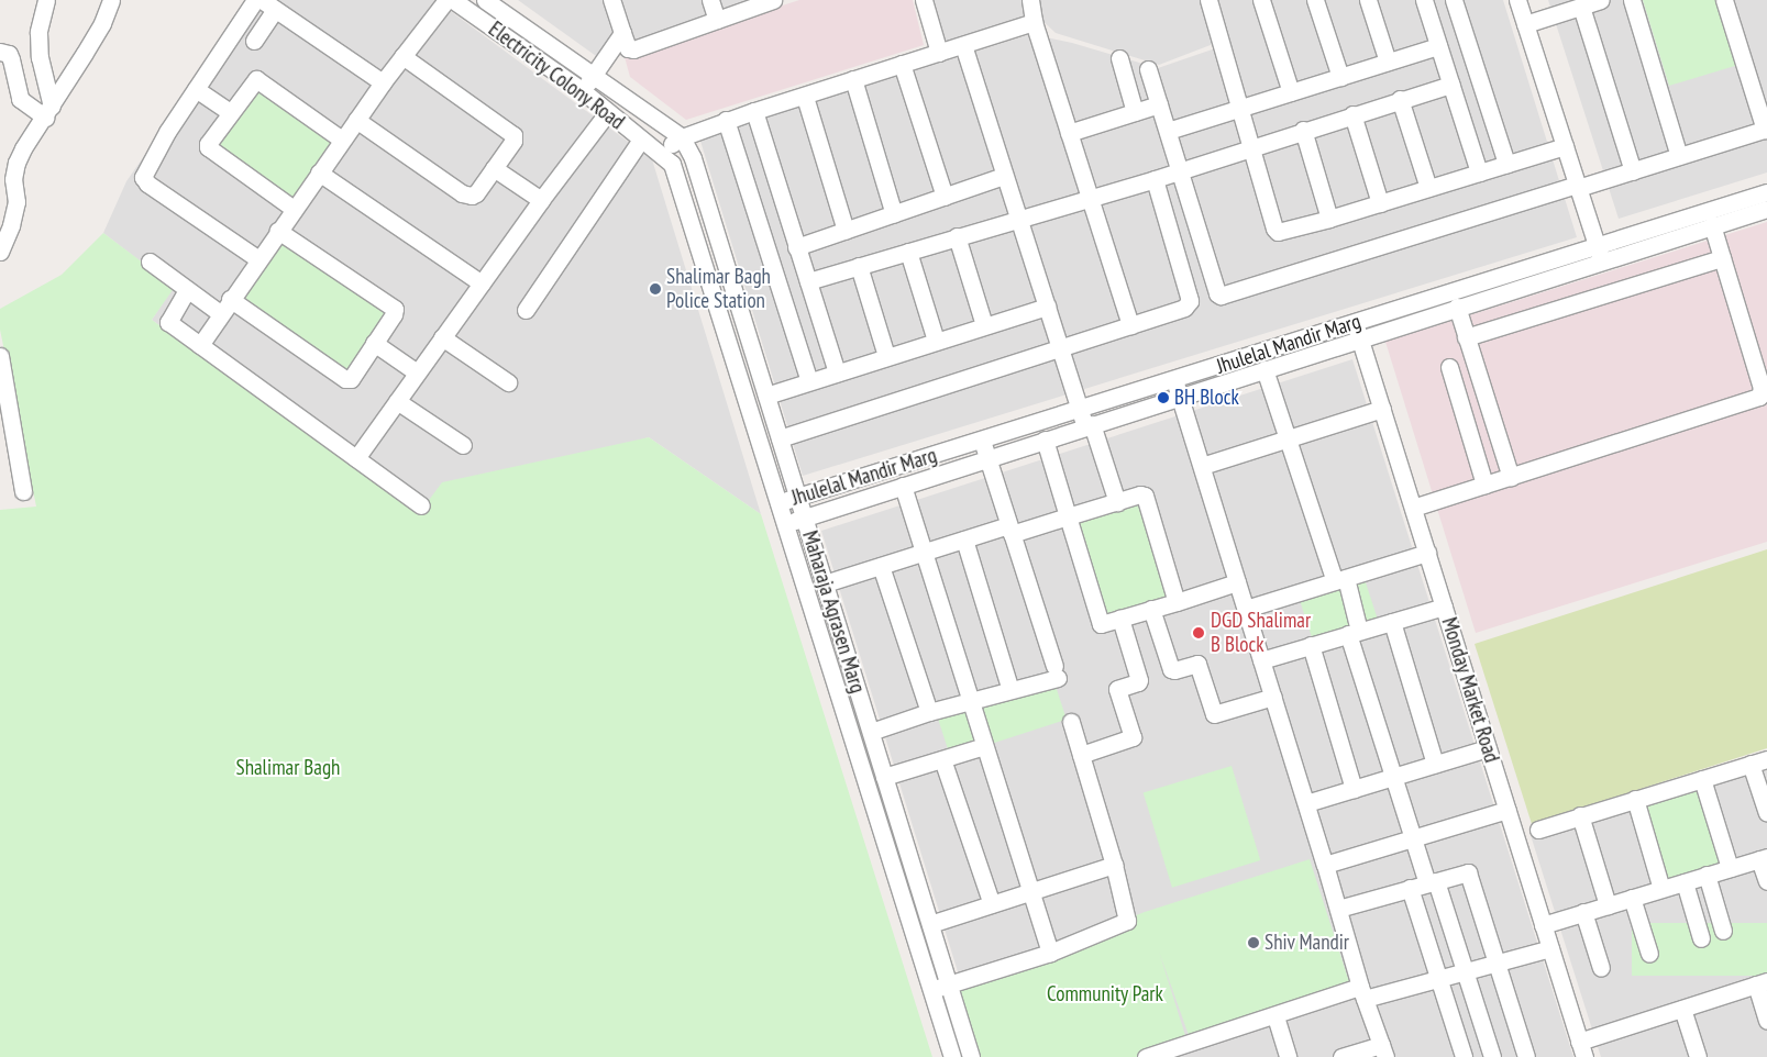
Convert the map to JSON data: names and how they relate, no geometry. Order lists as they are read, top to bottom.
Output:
{
  "streets": {
    "street": [
      "Electricity Colony Road",
      "Jhulelal Mandir Marg",
      "Maharaja Agrasen Marg",
      "Monday Market Road"
    ]
  },
  "crossings": [
    ["Electricity Colony Road", "Maharaja Agrasen Marg"],
    ["Jhulelal Mandir Marg", "Maharaja Agrasen Marg"],
    ["Jhulelal Mandir Marg", "Monday Market Road"]
  ],
  "parks": ["Shalimar Bagh", "Community Park"],
  "places": [
    "Shalimar Bagh Police Station",
    "BH Block",
    "DGD Shalimar B Block",
    "Shiv Mandir"
  ]
}
